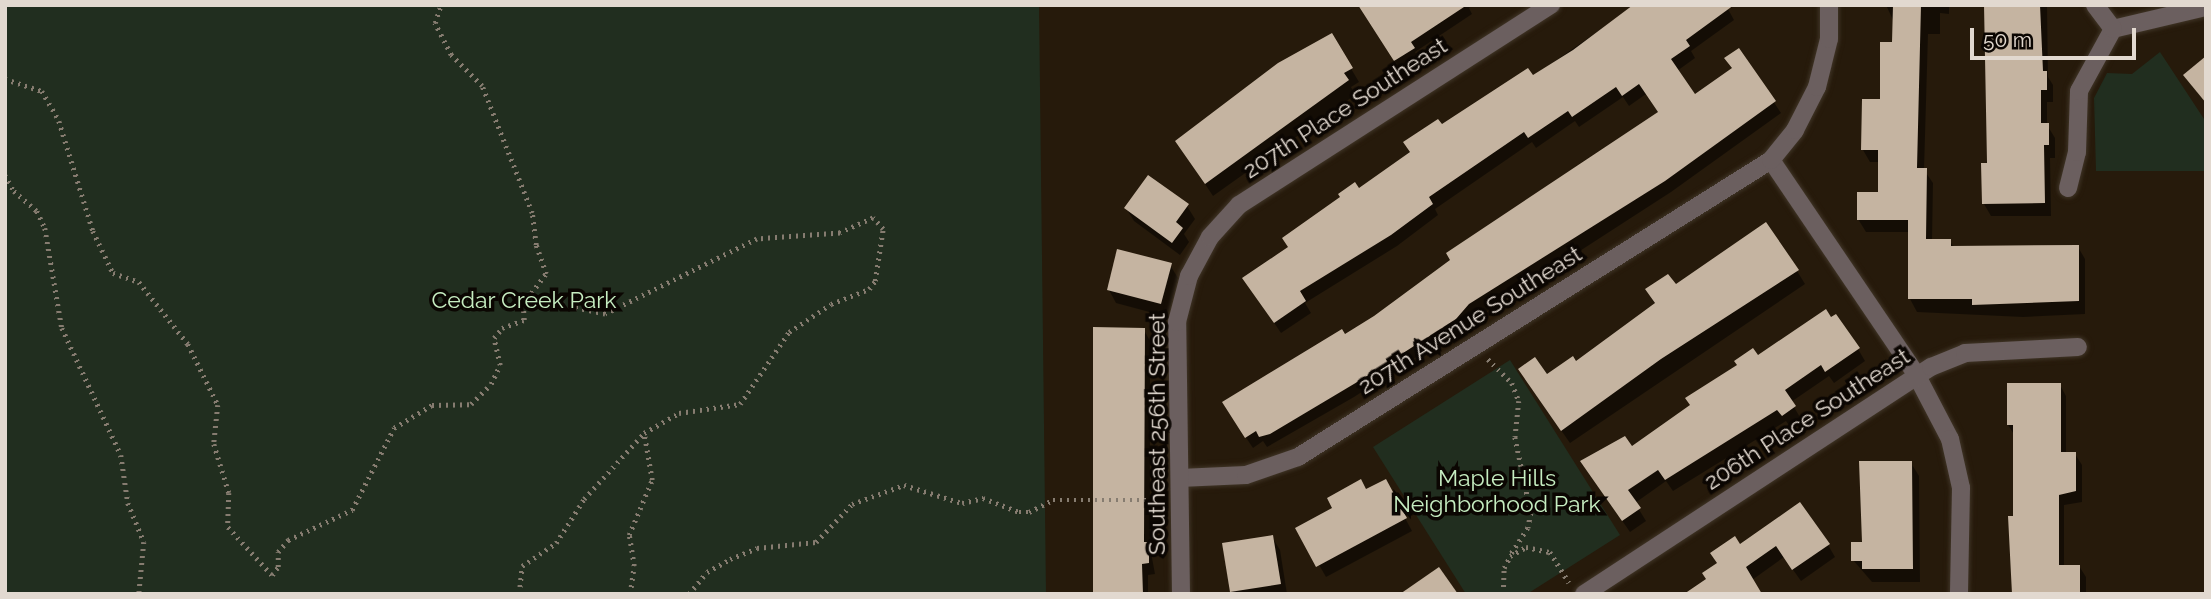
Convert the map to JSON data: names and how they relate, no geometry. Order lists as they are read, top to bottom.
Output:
{
  "streets": {
    "street": [
      "207th Place Southeast",
      "207th Avenue Southeast",
      "206th Place Southeast",
      "Southeast 256th Street"
    ]
  },
  "crossings": [
    ["207th Place Southeast", "Southeast 256th Street"],
    ["207th Avenue Southeast", "Southeast 256th Street"]
  ],
  "parks": ["Cedar Creek Park", "Maple Hills Neighborhood Park"],
  "scale_bar": "50 m"
}
